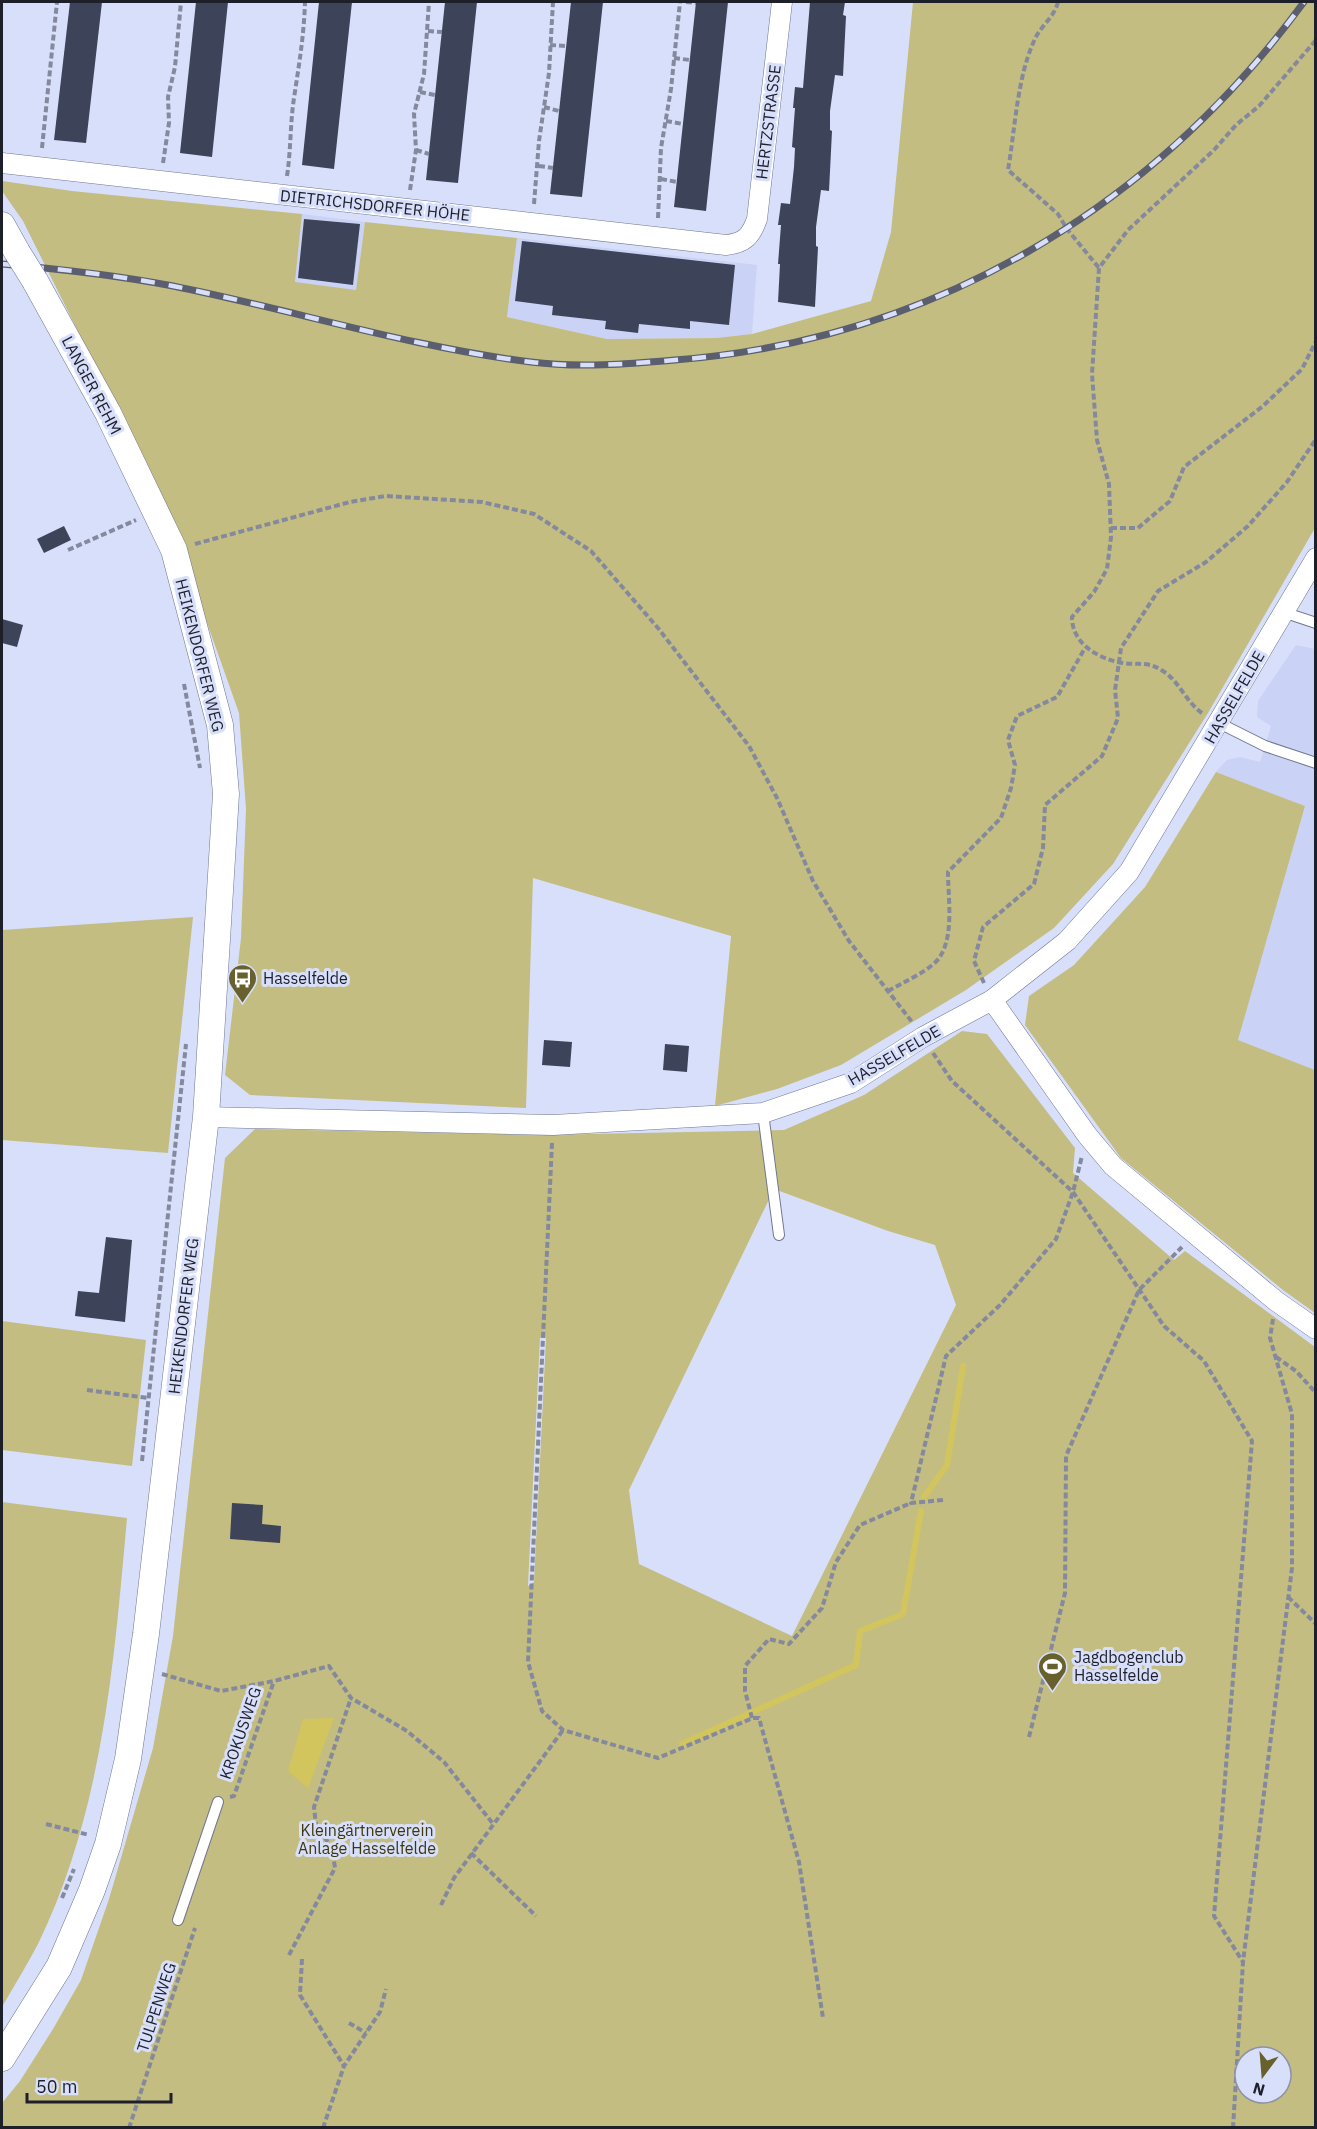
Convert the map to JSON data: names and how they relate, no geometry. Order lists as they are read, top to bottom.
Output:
{
  "streets": {
    "street": [
      "HERTZSTRASSE",
      "DIETRICHSDORFER HÖHE",
      "LANGER REHM",
      "HEIKENDORFER WEG",
      "HASSELFELDE"
    ],
    "lane": ["KROKUSWEG"],
    "path": ["TULPENWEG"]
  },
  "crossings": [
    ["HERTZSTRASSE", "DIETRICHSDORFER HÖHE"],
    ["LANGER REHM", "HEIKENDORFER WEG"],
    ["HEIKENDORFER WEG", "HASSELFELDE"]
  ],
  "parks": ["Kleingärtnerverein Anlage Hasselfelde"],
  "places": {
    "bus stop": ["Hasselfelde"],
    "sports": ["Jagdbogenclub Hasselfelde"]
  },
  "scale_bar": "50 m",
  "north": "bottom"
}
